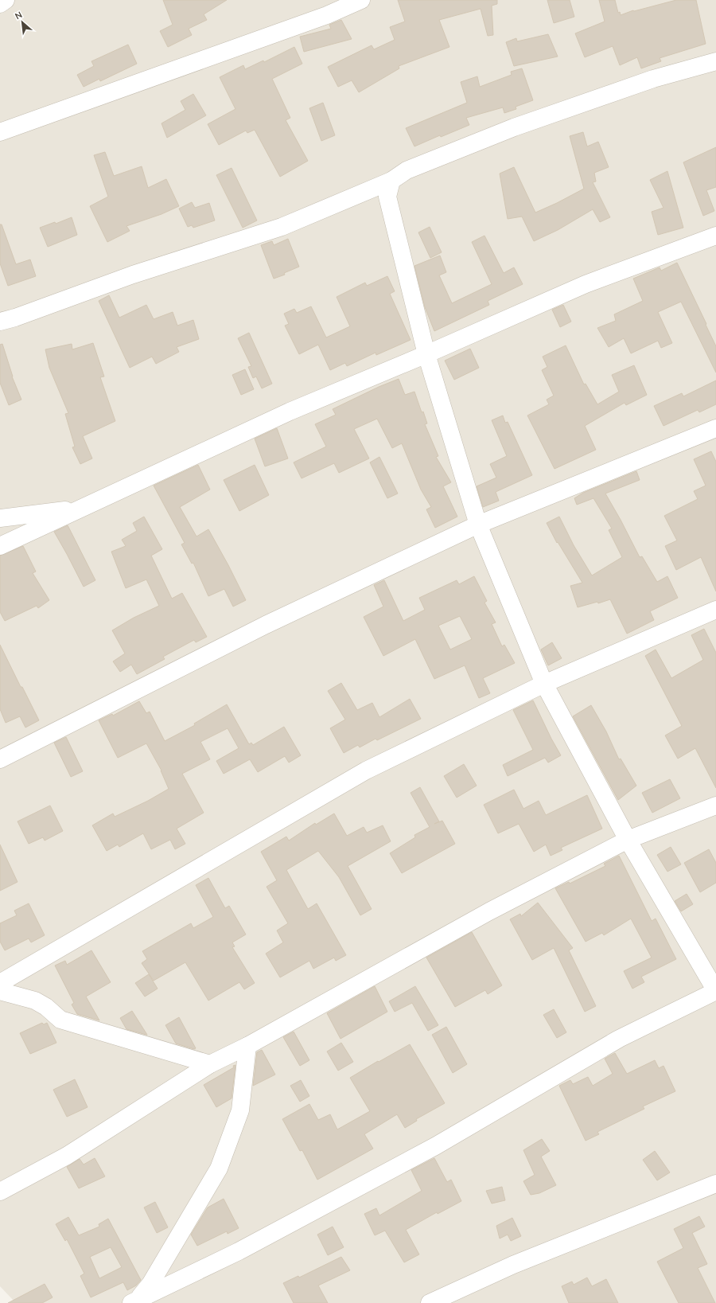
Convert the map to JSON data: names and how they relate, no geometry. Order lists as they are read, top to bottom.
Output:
{
  "north": "top left"
}
